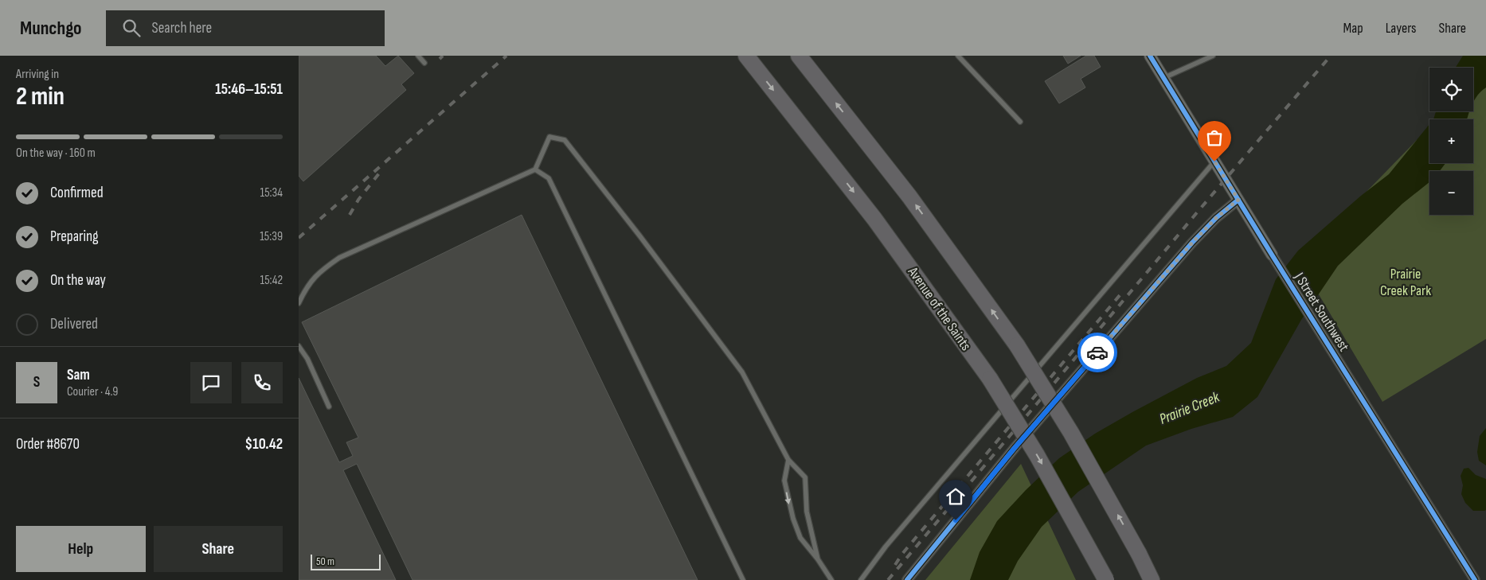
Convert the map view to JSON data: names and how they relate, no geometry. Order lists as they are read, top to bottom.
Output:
{
  "streets": {
    "highway": ["Avenue of the Saints"],
    "street": ["J Street Southwest"]
  },
  "water": ["Prairie Creek"],
  "parks": ["Prairie Creek Park"],
  "scale_bar": "50 m",
  "page": {
    "header": "Munchgo",
    "search": "Search here",
    "nav": ["Map", "Layers", "Share"],
    "heading": ["2 min", "Arriving in", "15:46–15:51"],
    "panel": [
      "Sam",
      "Courier · 4.9",
      "Order #8670",
      "$10.42"
    ],
    "map_buttons": ["+", "−"],
    "bar": "On the way · 160 m",
    "list": [
      ["Confirmed", "15:34"],
      ["Preparing", "15:39"],
      ["On the way", "15:42"],
      "Delivered"
    ],
    "round": "S",
    "buttons": ["Help", "Share"],
    "scale": "50 m"
  }
}
